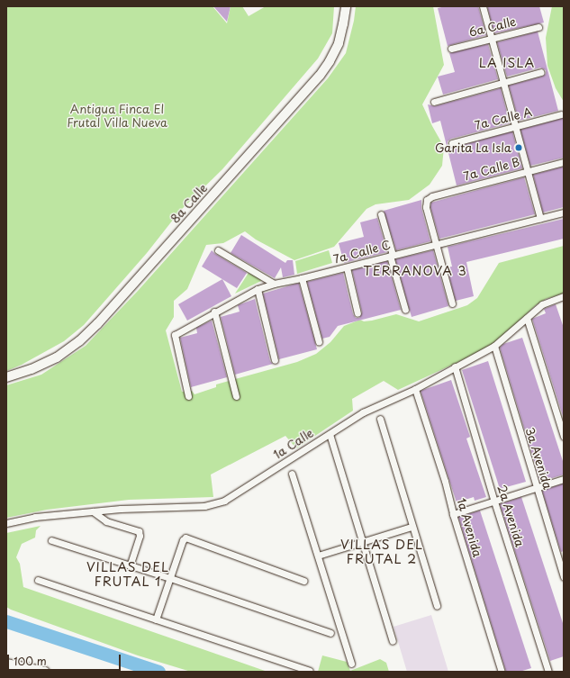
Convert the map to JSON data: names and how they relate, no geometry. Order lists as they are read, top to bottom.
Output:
{
  "streets": {
    "main road": ["8a Calle"],
    "street": [
      "6a Calle",
      "7a Calle A",
      "7a Calle B",
      "7a Calle C",
      "1a Calle",
      "3a Avenida",
      "2a Avenida",
      "1a Avenida"
    ]
  },
  "crossings": [
    ["7a Calle B", "7a Calle C"],
    ["1a Calle", "3a Avenida"],
    ["1a Calle", "2a Avenida"],
    ["1a Calle", "1a Avenida"]
  ],
  "districts": [
    "LA ISLA",
    "TERRANOVA 3",
    "VILLAS DEL FRUTAL 2",
    "VILLAS DEL FRUTAL 1"
  ],
  "parks": ["Antigua Finca El Frutal Villa Nueva"],
  "places": ["Garita La Isla"],
  "scale_bar": "100 m"
}
